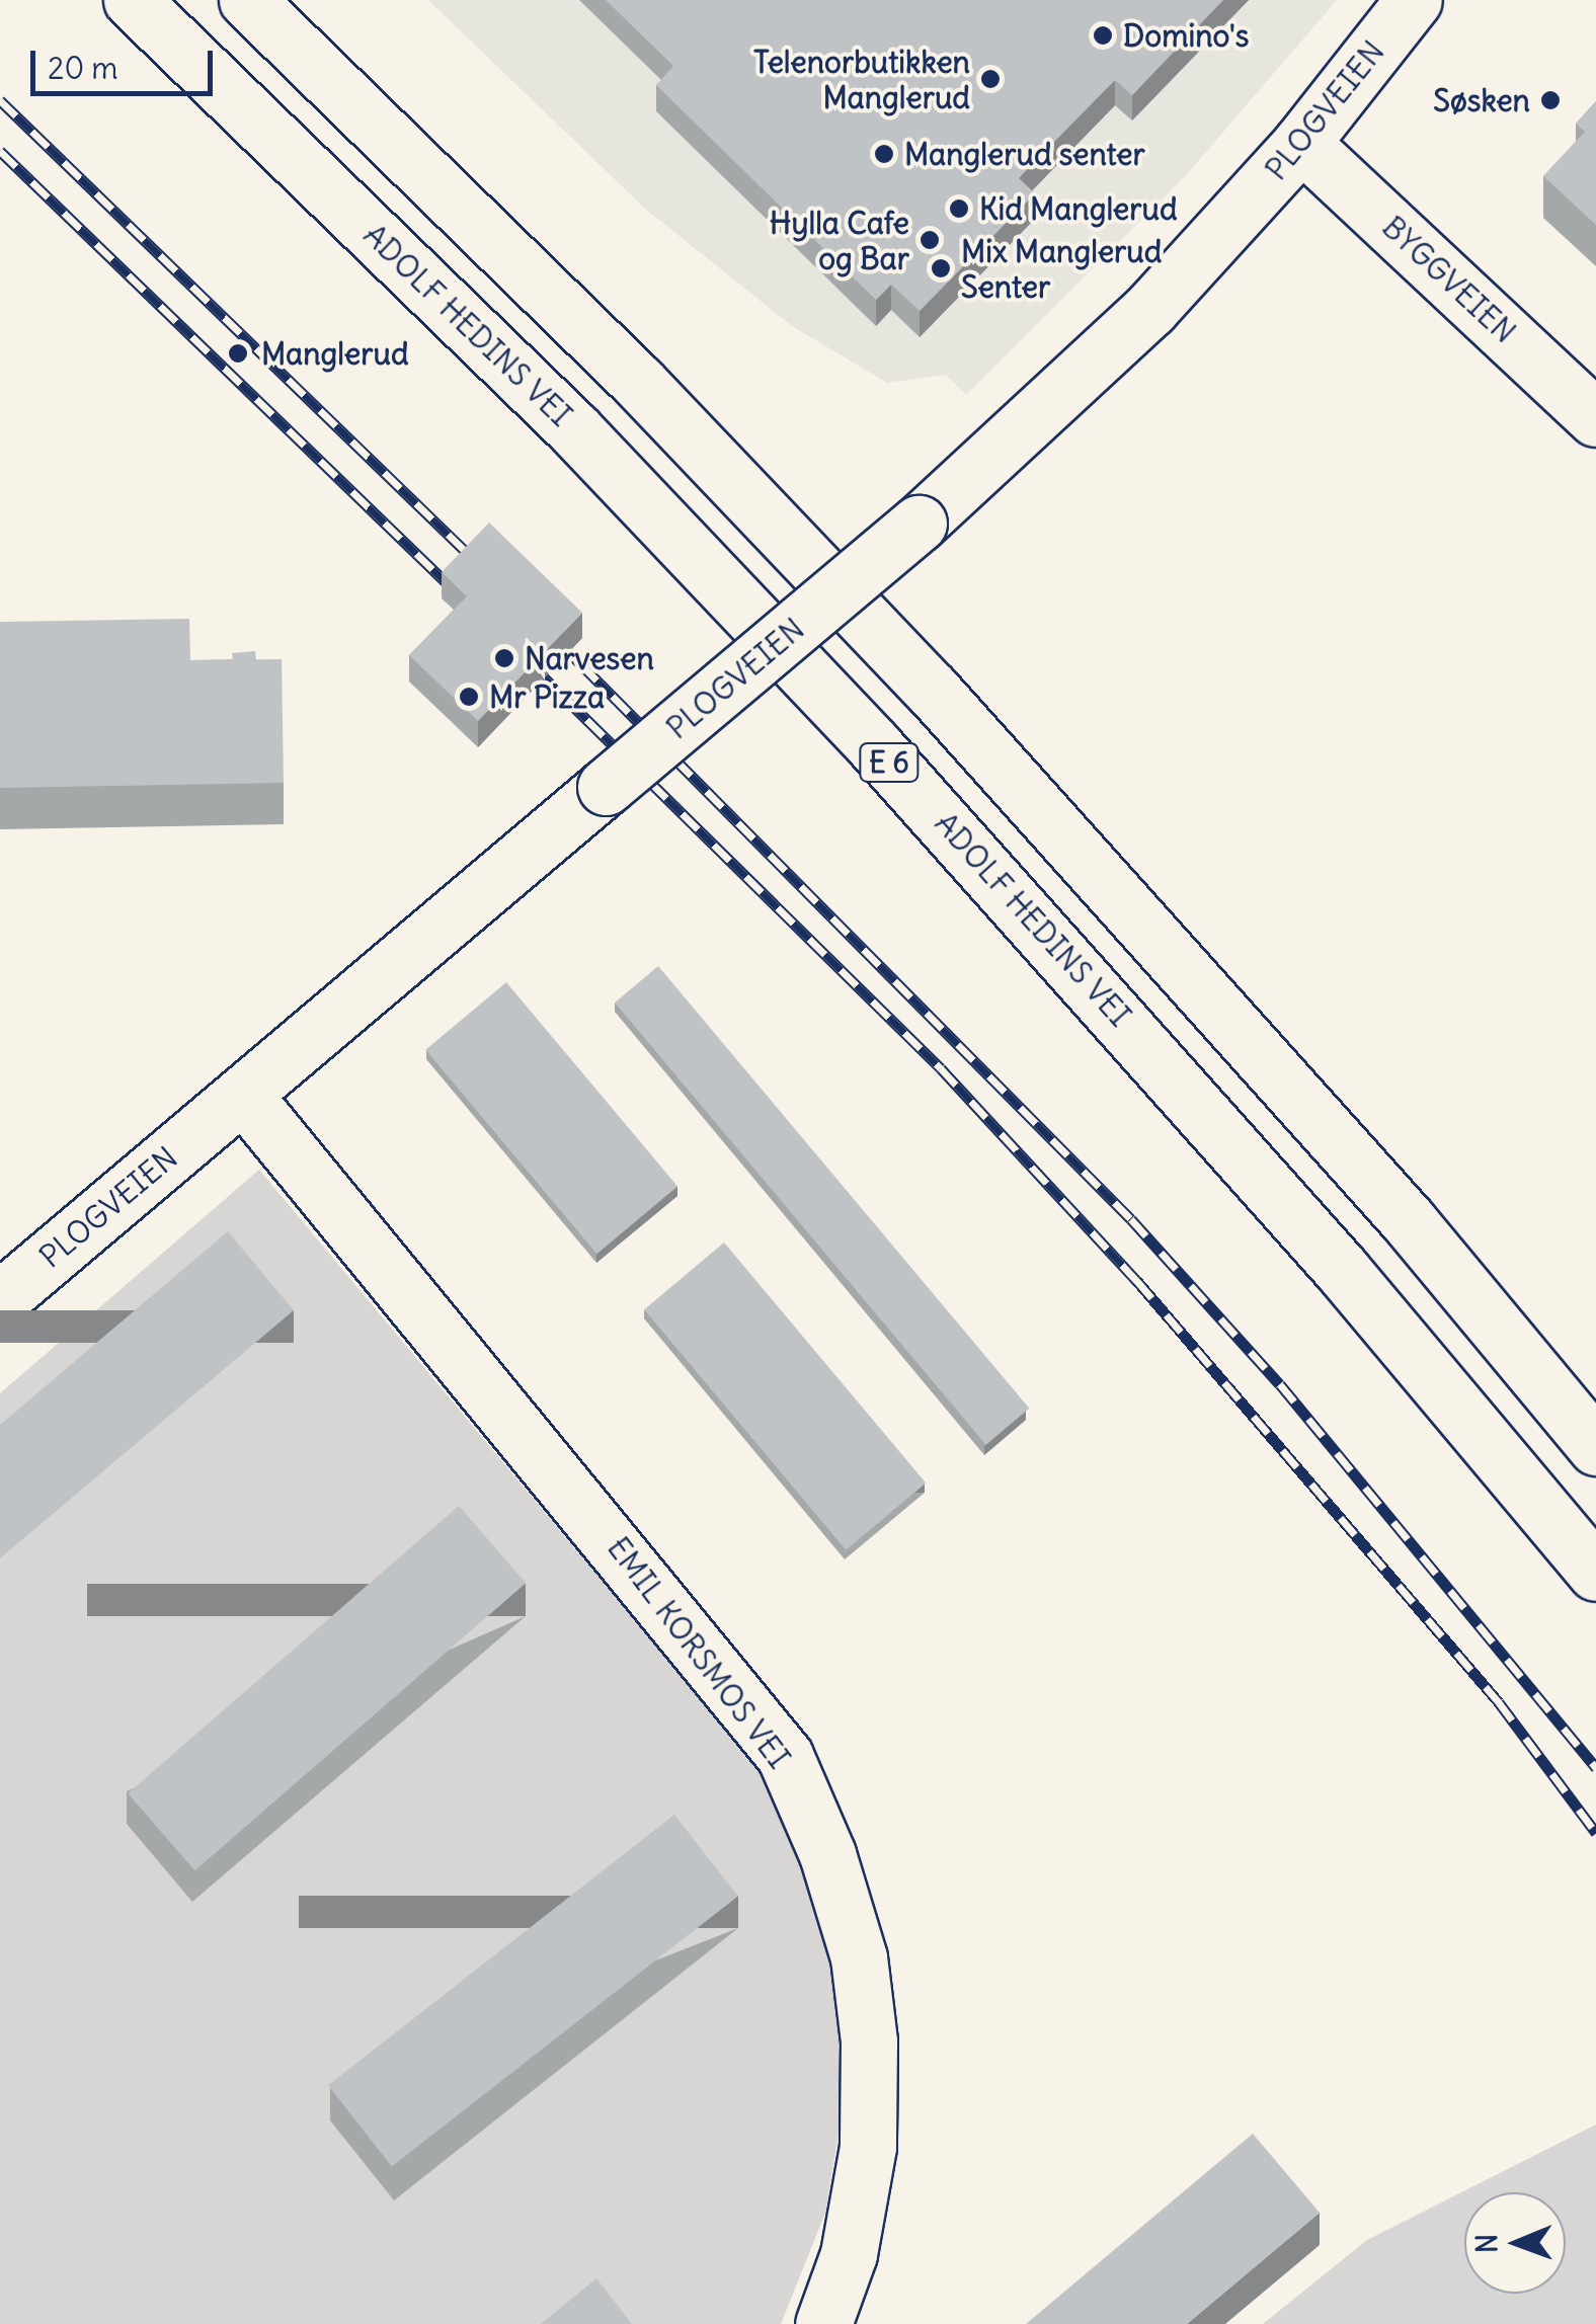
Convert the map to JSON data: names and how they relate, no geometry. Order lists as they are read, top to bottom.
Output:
{
  "streets": {
    "main road": [
      "PLOGVEIEN",
      "BYGGVEIEN",
      "ADOLF HEDINS VEI",
      "E 6",
      "EMIL KORSMOS VEI"
    ]
  },
  "crossings": [
    ["PLOGVEIEN", "BYGGVEIEN"],
    ["PLOGVEIEN", "EMIL KORSMOS VEI"]
  ],
  "places": [
    "Domino's",
    "Telenorbutikken Manglerud",
    "Søsken",
    "Manglerud senter",
    "Kid Manglerud",
    "Hylla Cafe og Bar",
    "Mix Manglerud Senter",
    "Manglerud",
    "Narvesen",
    "Mr Pizza"
  ],
  "scale_bar": "20 m",
  "north": "left"
}
